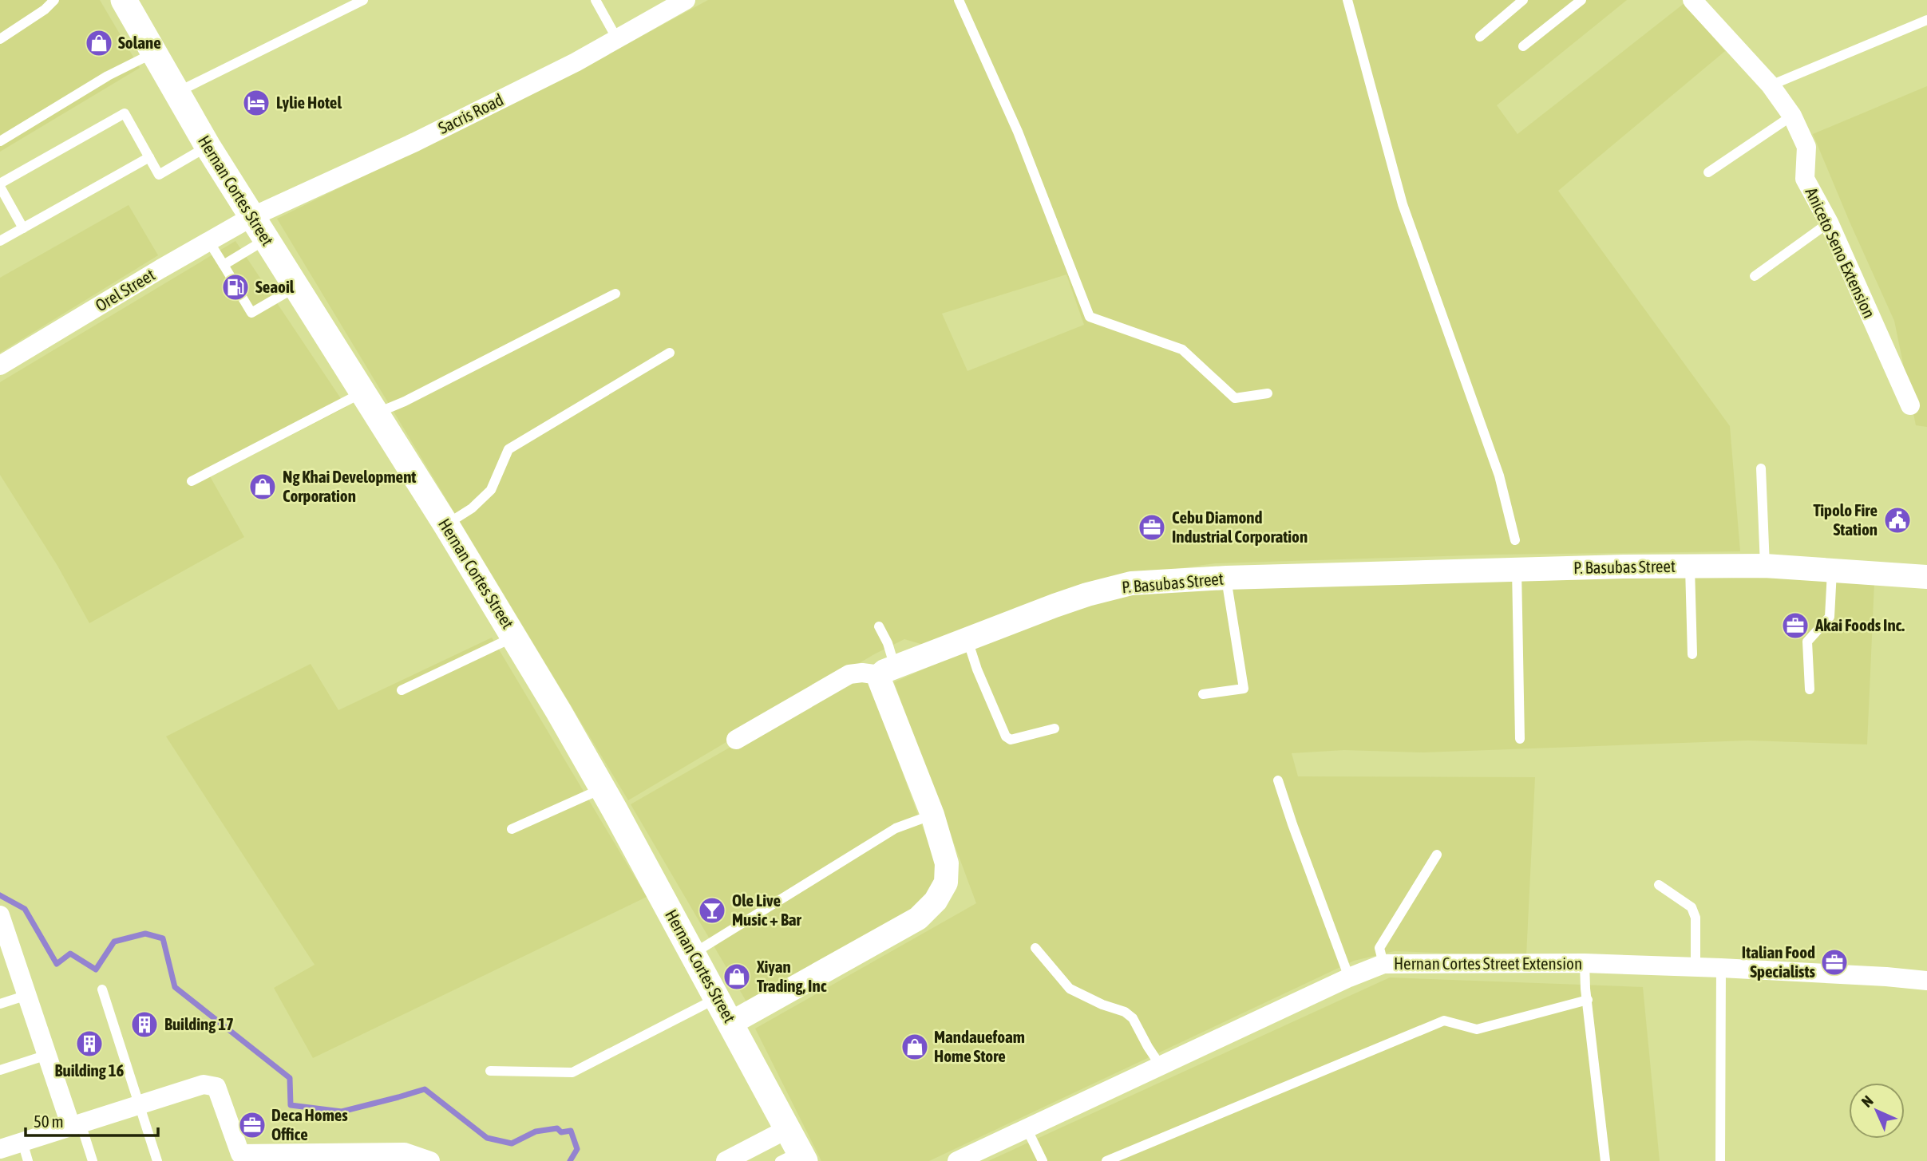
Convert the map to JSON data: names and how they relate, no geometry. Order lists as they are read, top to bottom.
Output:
{
  "streets": {
    "main road": ["Hernan Cortes Street"],
    "street": [
      "Sacris Road",
      "Aniceto Seno Extension",
      "Orel Street",
      "P. Basubas Street",
      "Hernan Cortes Street Extension"
    ]
  },
  "crossings": [
    ["Sacris Road", "Hernan Cortes Street"],
    ["Sacris Road", "Orel Street"],
    ["Hernan Cortes Street", "Orel Street"]
  ],
  "places": {
    "shop": [
      "Solane",
      "Ng Khai Development Corporation",
      "Xiyan Trading, Inc",
      "Mandauefoam Home Store"
    ],
    "hotel": ["Lylie Hotel"],
    "fuel station": ["Seaoil"],
    "public building": ["Tipolo Fire Station"],
    "office": [
      "Cebu Diamond Industrial Corporation",
      "Akai Foods Inc.",
      "Italian Food Specialists",
      "Deca Homes Office"
    ],
    "bar": ["Ole Live Music + Bar"],
    "building": ["Building 17", "Building 16"]
  },
  "scale_bar": "50 m",
  "north": "top left"
}
